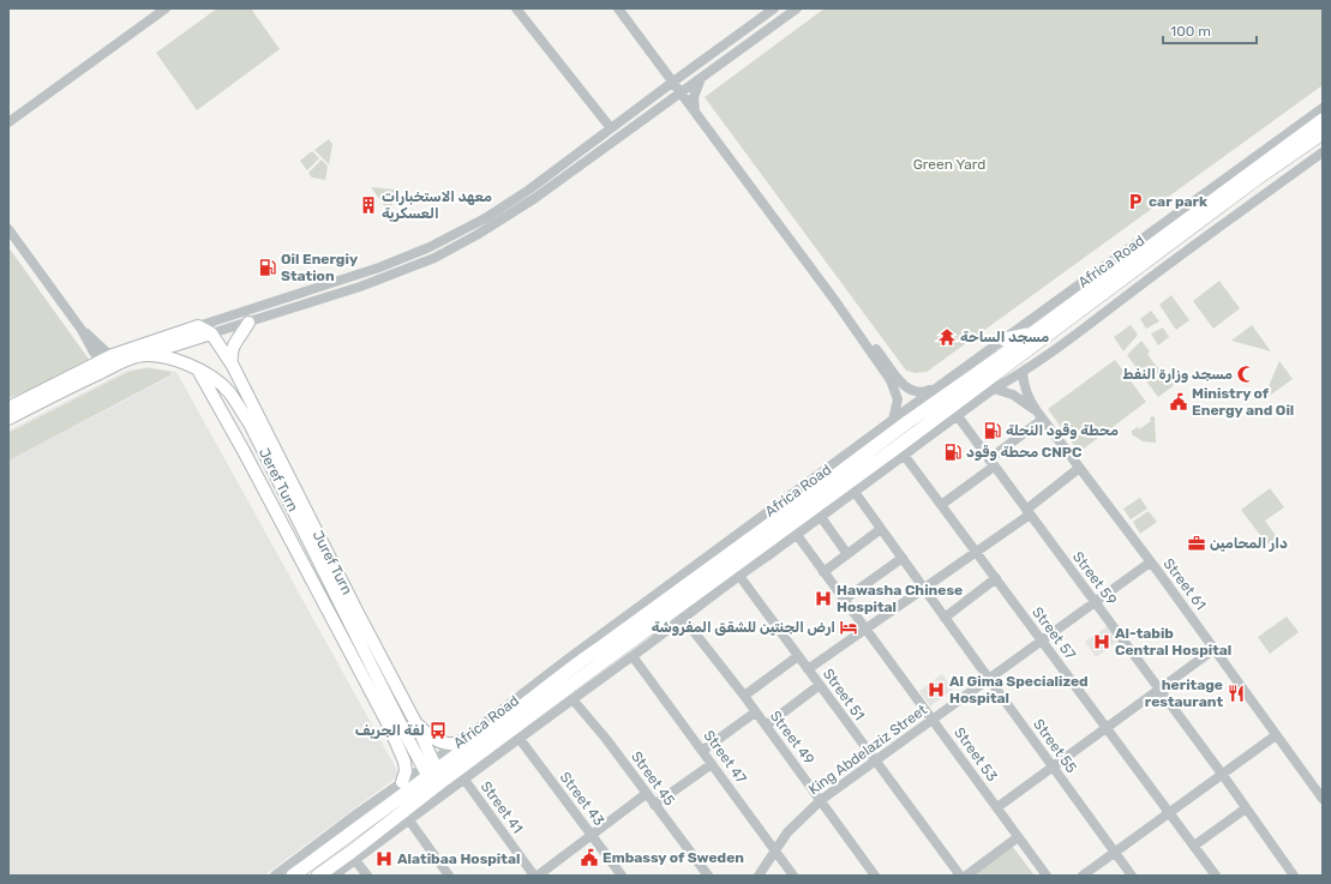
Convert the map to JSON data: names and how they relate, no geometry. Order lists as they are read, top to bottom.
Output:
{
  "streets": {
    "highway": ["Africa Road"],
    "main road": ["Jeref Turn", "Juref Turn"],
    "street": [
      "Street 59",
      "Street 61",
      "Street 57",
      "Street 51",
      "Street 49",
      "Street 55",
      "King Abdelaziz Street",
      "Street 53",
      "Street 47",
      "Street 45",
      "Street 43",
      "Street 41"
    ]
  },
  "crossings": [
    ["Africa Road", "Jeref Turn"],
    ["Africa Road", "Juref Turn"],
    ["Jeref Turn", "Juref Turn"],
    ["Street 59", "King Abdelaziz Street"],
    ["Street 61", "King Abdelaziz Street"],
    ["Street 57", "King Abdelaziz Street"],
    ["Street 51", "King Abdelaziz Street"],
    ["Street 49", "King Abdelaziz Street"],
    ["Street 55", "King Abdelaziz Street"],
    ["King Abdelaziz Street", "Street 53"],
    ["King Abdelaziz Street", "Street 47"]
  ],
  "parks": ["Green Yard"],
  "places": {
    "parking": ["car park"],
    "building": ["معهد الاستخبارات العسكرية"],
    "fuel station": ["Oil Energiy Station", "محطة وقود النحلة", "محطة وقود CNPC"],
    "temple": ["مسجد الساحة"],
    "mosque": ["مسجد وزارة النفط"],
    "public building": ["Ministry of Energy and Oil", "Embassy of Sweden"],
    "office": ["دار المحامين"],
    "hospital": [
      "Hawasha Chinese Hospital",
      "Al-tabib Central Hospital",
      "Al Gima Specialized Hospital",
      "Alatibaa Hospital"
    ],
    "hotel": ["ارض الجنتين للشقق المفروشة"],
    "restaurant": ["heritage restaurant"],
    "bus stop": ["لفة الجريف"]
  },
  "scale_bar": "100 m"
}
